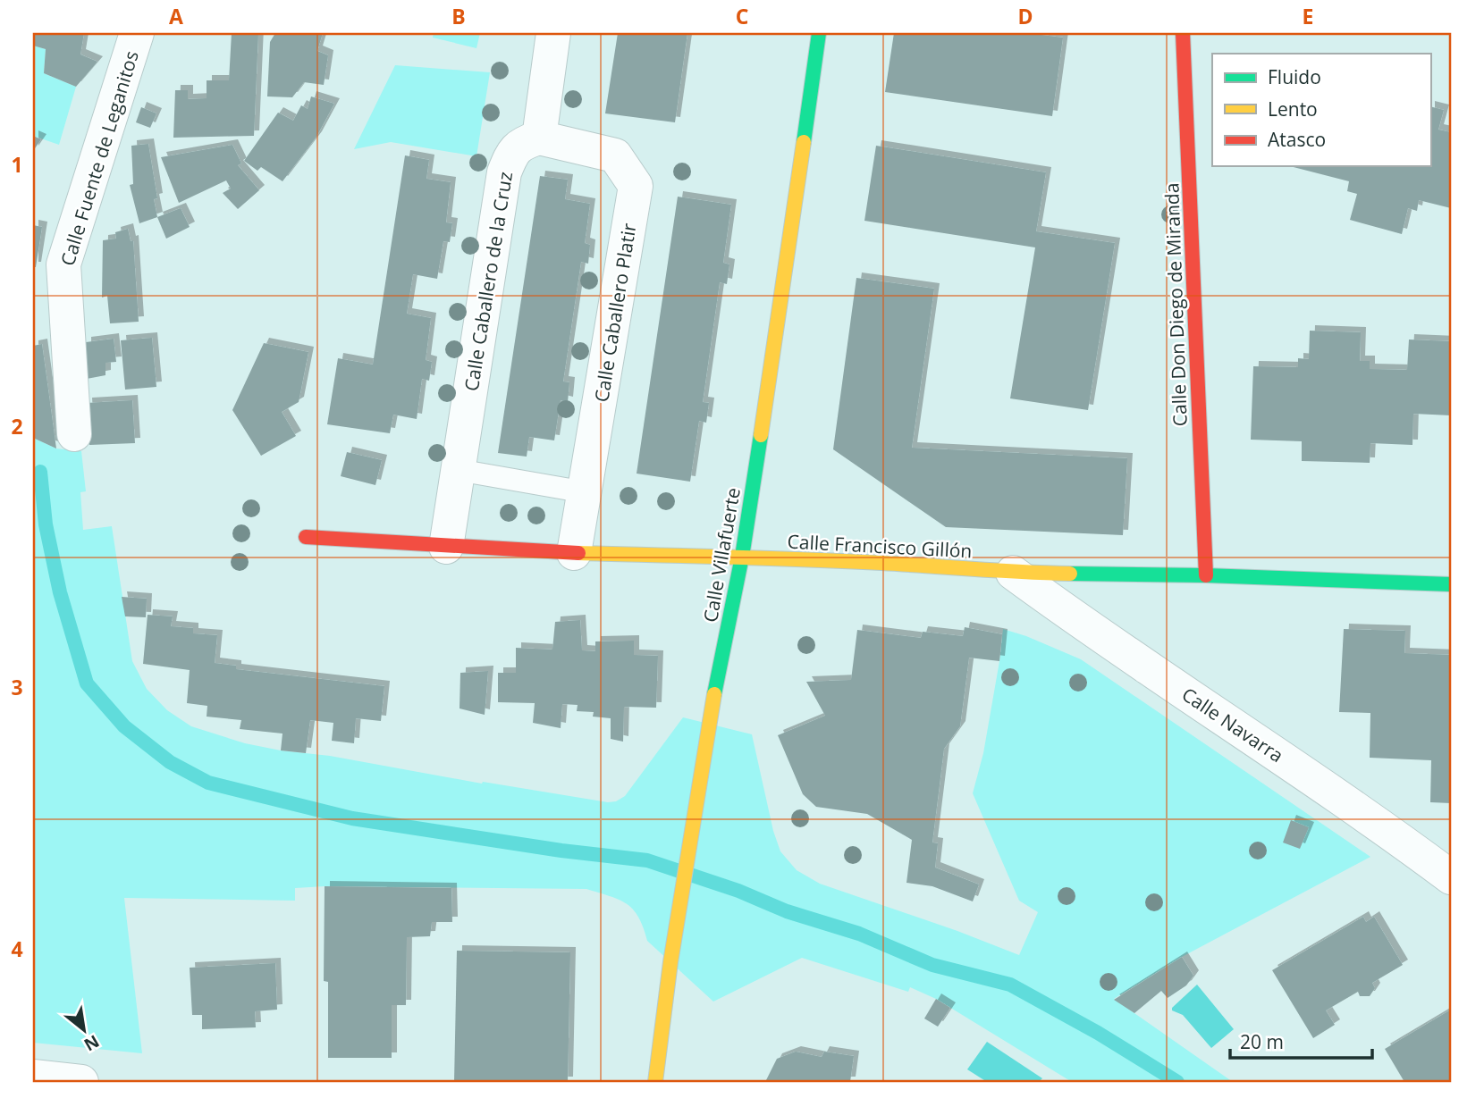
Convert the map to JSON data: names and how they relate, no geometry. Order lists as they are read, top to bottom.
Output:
{
  "streets": {
    "street": [
      "Calle Fuente de Leganitos",
      "Calle Caballero de la Cruz",
      "Calle Don Diego de Miranda",
      "Calle Caballero Platir",
      "Calle Francisco Gillón",
      "Calle Villafuerte",
      "Calle Navarra"
    ]
  },
  "crossings": [
    ["Calle Caballero de la Cruz", "Calle Caballero Platir"],
    ["Calle Caballero de la Cruz", "Calle Francisco Gillón"],
    ["Calle Don Diego de Miranda", "Calle Francisco Gillón"],
    ["Calle Caballero Platir", "Calle Francisco Gillón"],
    ["Calle Francisco Gillón", "Calle Villafuerte"],
    ["Calle Francisco Gillón", "Calle Navarra"]
  ],
  "legend": ["Fluido", "Lento", "Atasco"],
  "scale_bar": "20 m",
  "north": "bottom right",
  "grid": {
    "columns": [
      "A",
      "B",
      "C",
      "D",
      "E"
    ],
    "rows": [
      "1",
      "2",
      "3",
      "4"
    ]
  }
}
